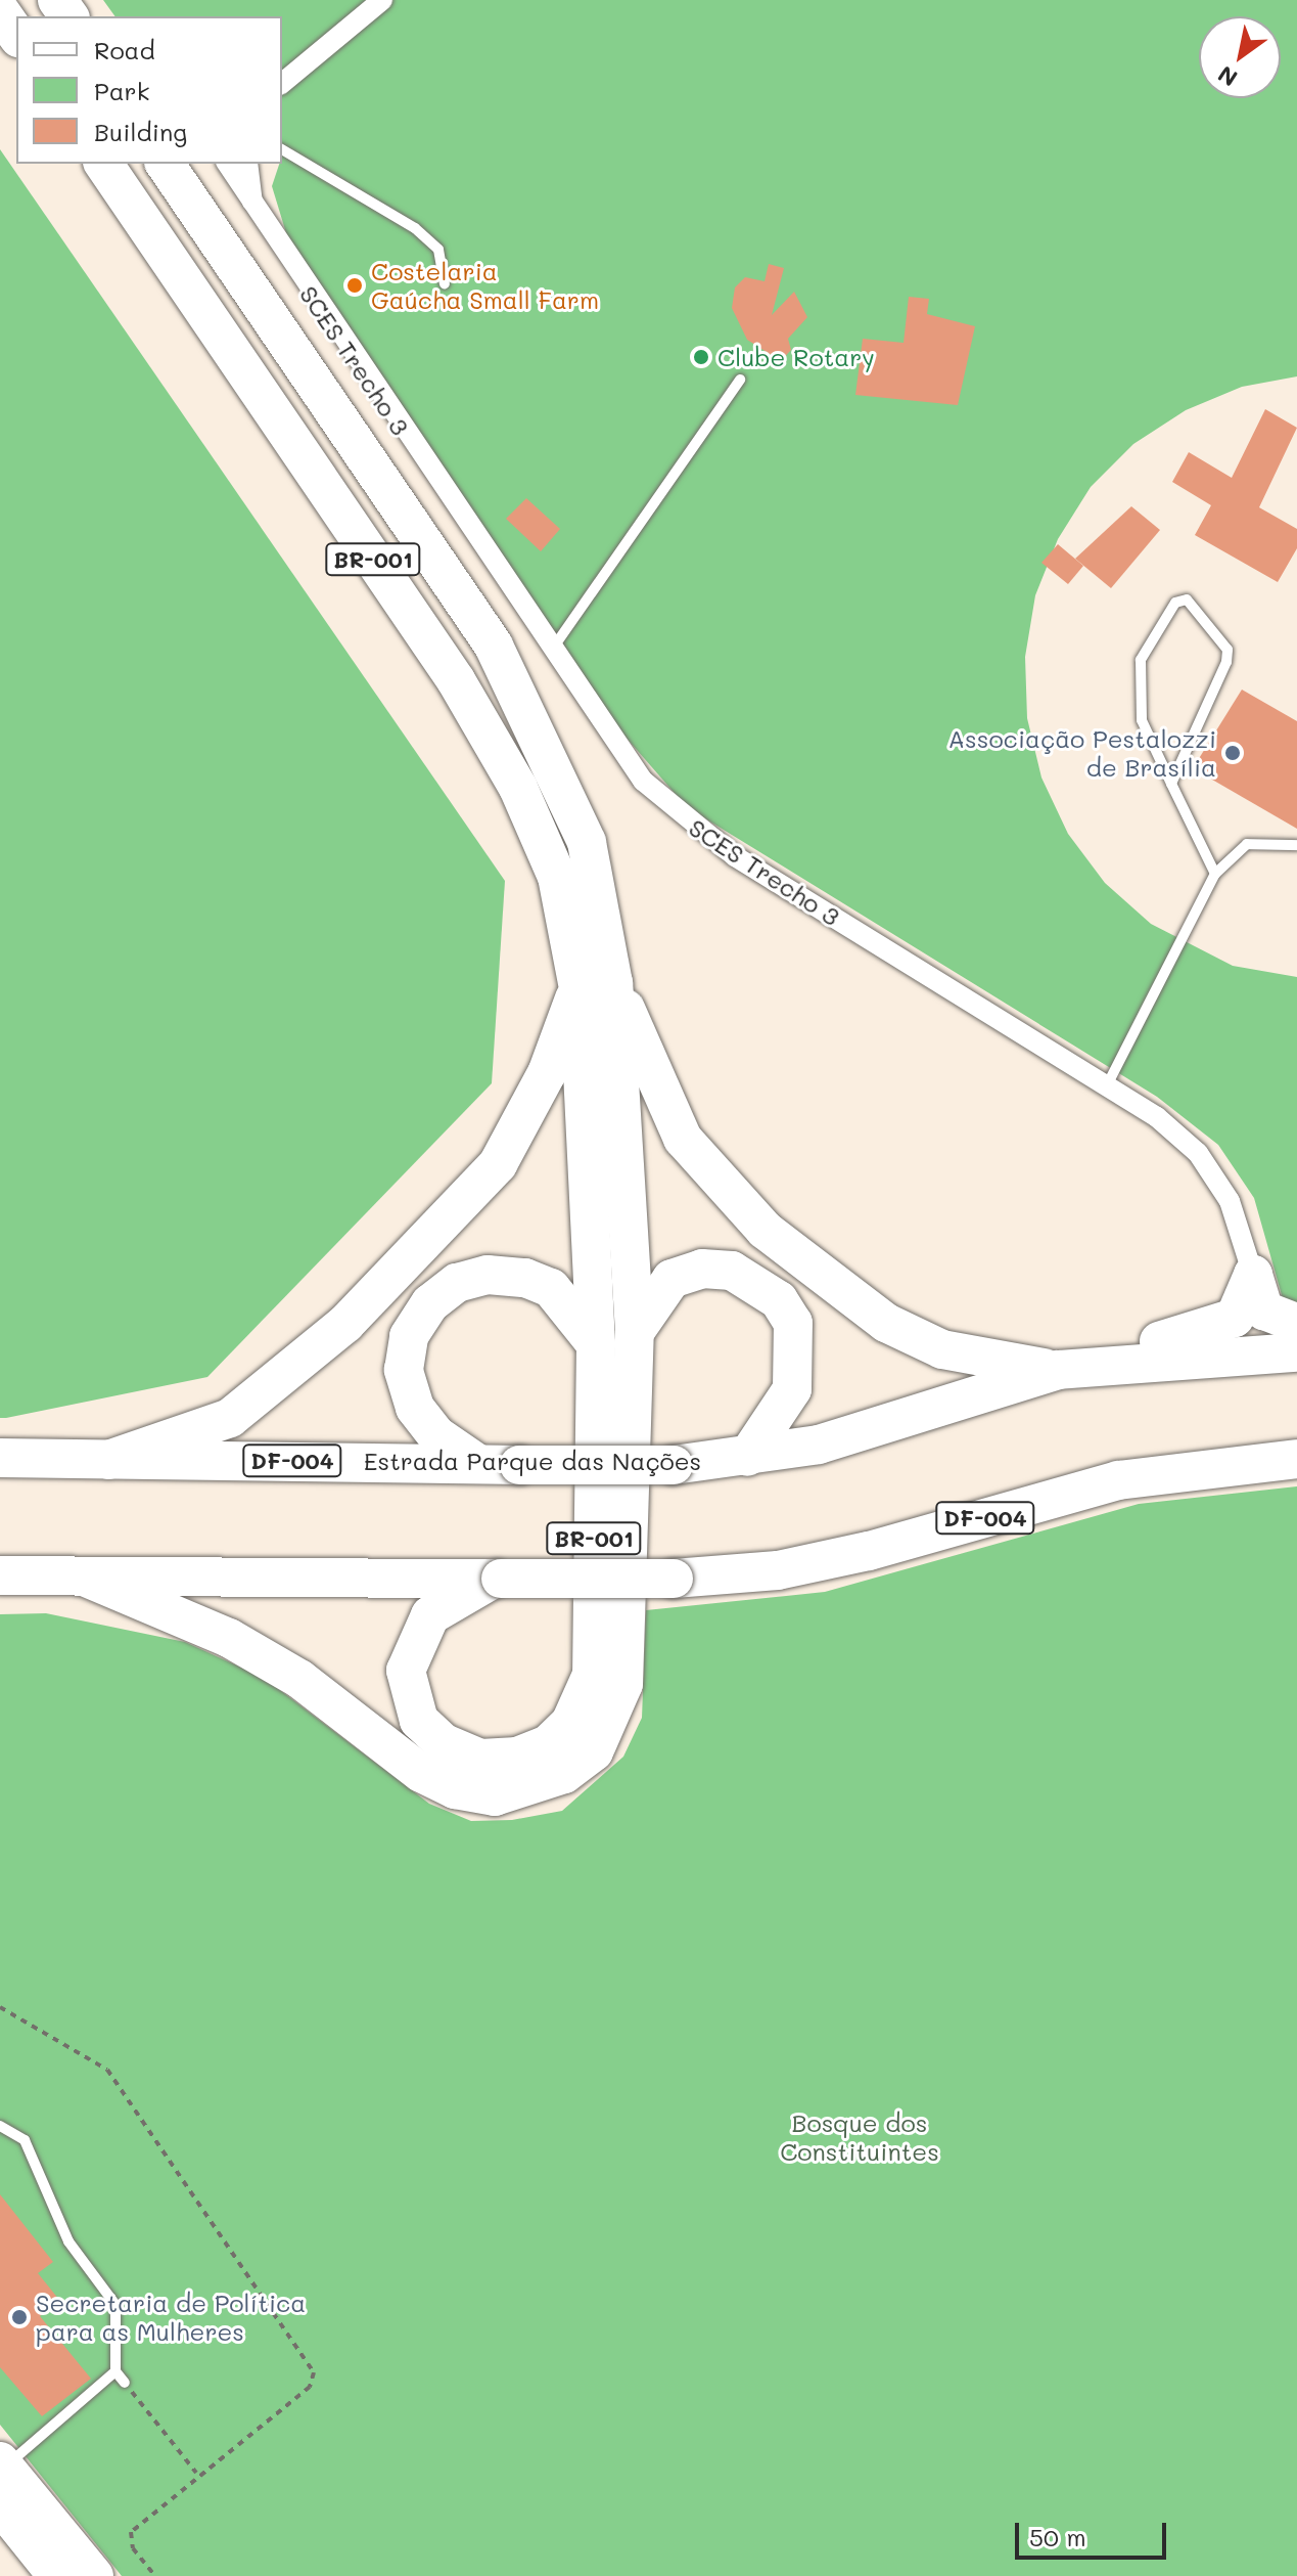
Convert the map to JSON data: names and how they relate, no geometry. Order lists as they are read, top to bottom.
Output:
{
  "streets": {
    "highway": [
      "SCES Trecho 3",
      "BR-001",
      "DF-004",
      "Estrada Parque das Nações"
    ]
  },
  "crossings": [
    ["SCES Trecho 3", "BR-001"],
    ["BR-001", "DF-004"],
    ["BR-001", "Estrada Parque das Nações"]
  ],
  "parks": ["Bosque dos Constituintes"],
  "places": [
    "Costelaria Gaúcha Small Farm",
    "Clube Rotary",
    "Associação Pestalozzi de Brasília",
    "Secretaria de Política para as Mulheres"
  ],
  "legend": ["Road", "Park", "Building"],
  "scale_bar": "50 m",
  "north": "bottom left"
}
